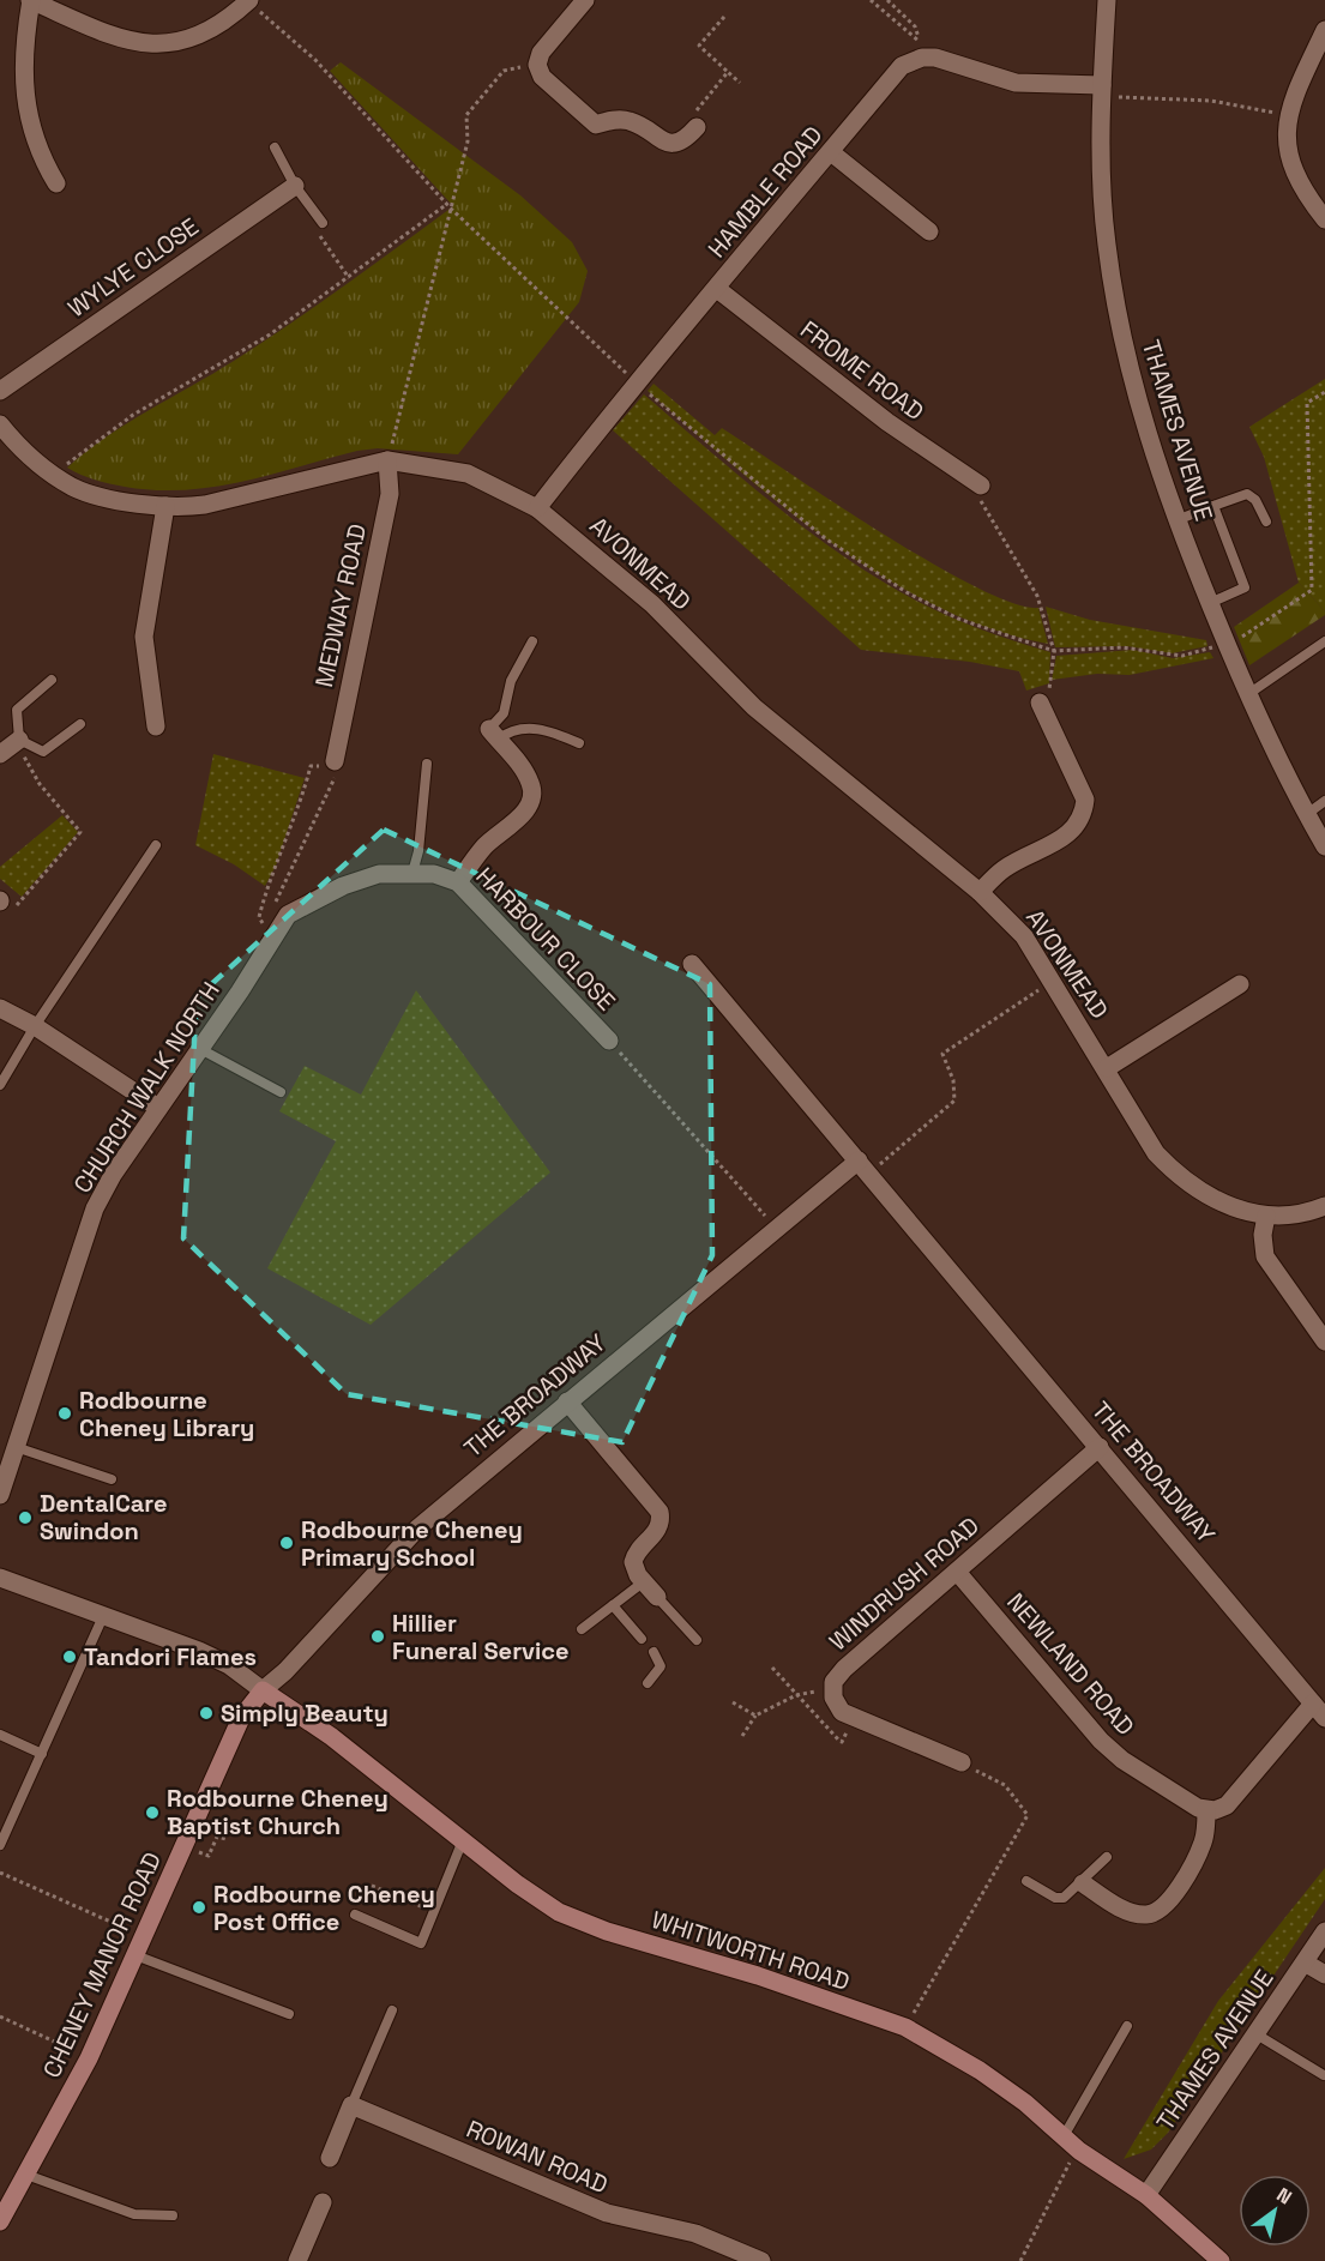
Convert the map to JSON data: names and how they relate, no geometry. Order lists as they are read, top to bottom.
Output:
{
  "streets": {
    "main road": ["WHITWORTH ROAD", "CHENEY MANOR ROAD"],
    "street": [
      "HAMBLE ROAD",
      "WYLYE CLOSE",
      "FROME ROAD",
      "THAMES AVENUE",
      "AVONMEAD",
      "MEDWAY ROAD",
      "HARBOUR CLOSE",
      "CHURCH WALK NORTH",
      "THE BROADWAY",
      "WINDRUSH ROAD",
      "NEWLAND ROAD",
      "ROWAN ROAD"
    ]
  },
  "crossings": [
    ["HAMBLE ROAD", "FROME ROAD"],
    ["HAMBLE ROAD", "AVONMEAD"],
    ["THAMES AVENUE", "WHITWORTH ROAD"],
    ["AVONMEAD", "MEDWAY ROAD"],
    ["HARBOUR CLOSE", "CHURCH WALK NORTH"],
    ["THE BROADWAY", "WINDRUSH ROAD"],
    ["THE BROADWAY", "WHITWORTH ROAD"],
    ["THE BROADWAY", "CHENEY MANOR ROAD"],
    ["WINDRUSH ROAD", "NEWLAND ROAD"],
    ["WHITWORTH ROAD", "CHENEY MANOR ROAD"]
  ],
  "places": [
    "Rodbourne Cheney Library",
    "DentalCare Swindon",
    "Rodbourne Cheney Primary School",
    "Hillier Funeral Service",
    "Tandori Flames",
    "Simply Beauty",
    "Rodbourne Cheney Baptist Church",
    "Rodbourne Cheney Post Office"
  ],
  "north": "top right"
}
